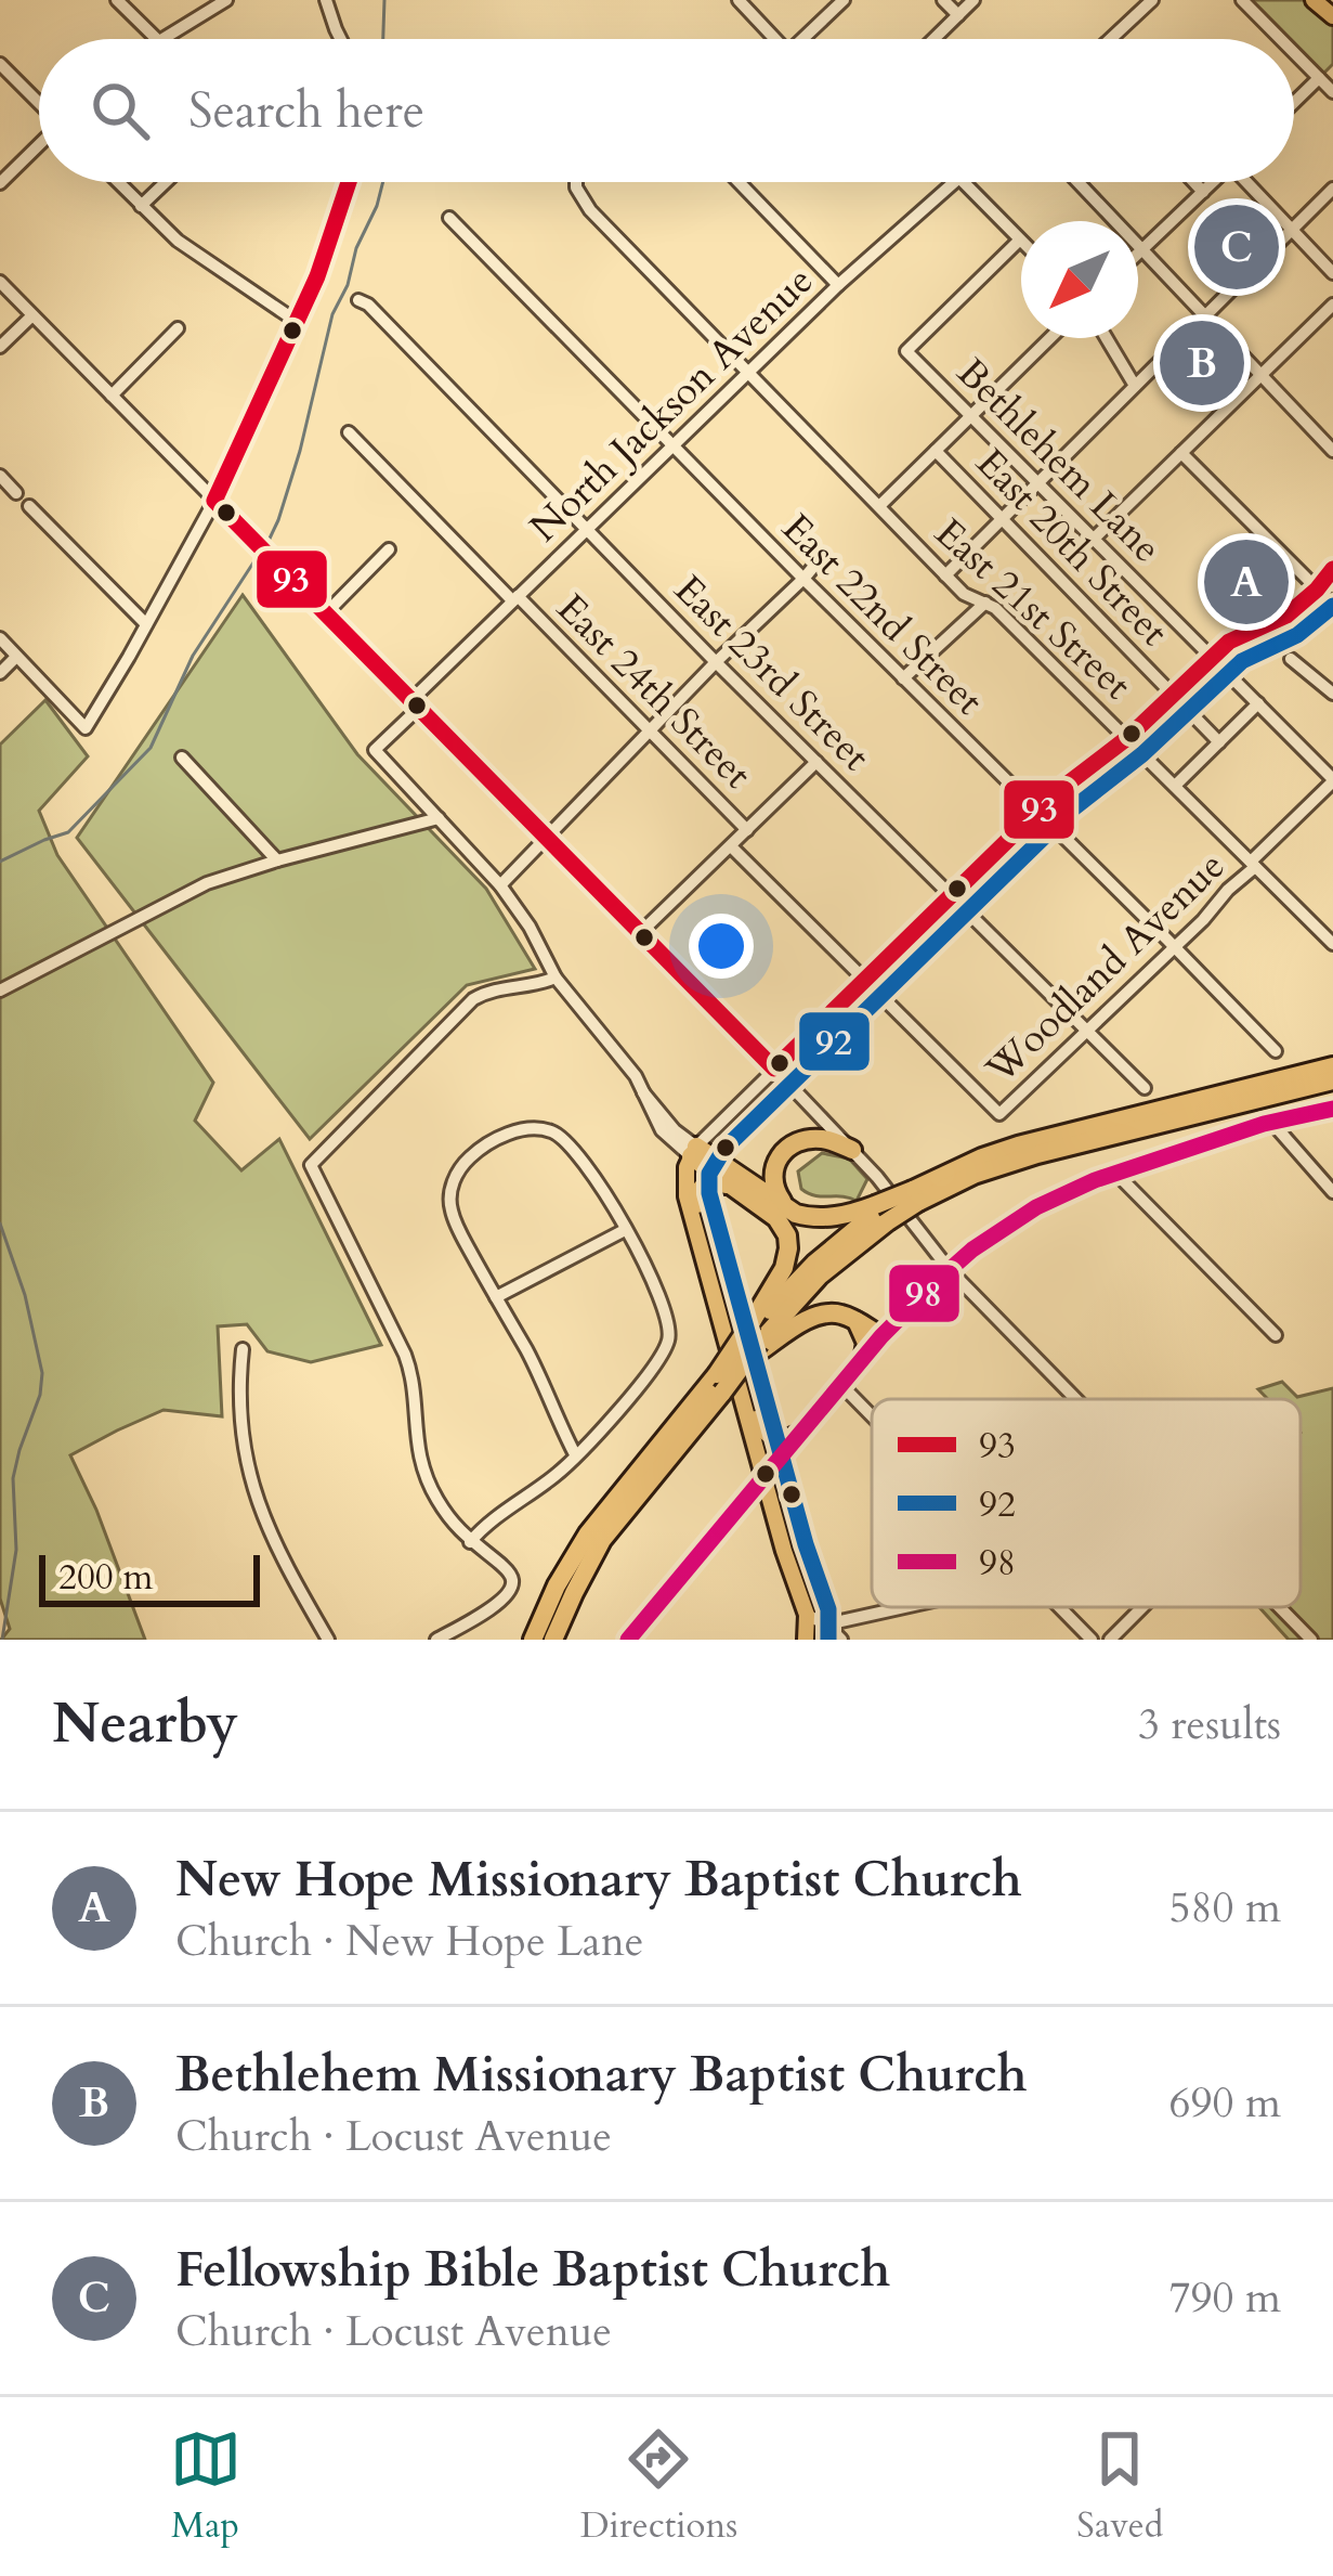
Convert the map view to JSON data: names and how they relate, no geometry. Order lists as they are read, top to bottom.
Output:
{
  "streets": {
    "street": [
      "North Jackson Avenue",
      "Bethlehem Lane",
      "East 20th Street",
      "East 21st Street",
      "East 22nd Street",
      "East 23rd Street",
      "East 24th Street",
      "Woodland Avenue"
    ]
  },
  "crossings": [
    ["North Jackson Avenue", "East 21st Street"],
    ["North Jackson Avenue", "East 22nd Street"],
    ["North Jackson Avenue", "East 23rd Street"],
    ["North Jackson Avenue", "East 24th Street"],
    ["Bethlehem Lane", "Woodland Avenue"],
    ["East 21st Street", "Woodland Avenue"],
    ["East 22nd Street", "Woodland Avenue"],
    ["East 23rd Street", "Woodland Avenue"],
    ["East 24th Street", "Woodland Avenue"]
  ],
  "lines": ["transit line 93", "transit line 92", "transit line 98"],
  "legend": ["93", "92", "98"],
  "scale_bar": "200 m",
  "north": "bottom left",
  "page": {
    "search": "Search here",
    "pins": ["C", "B", "A"],
    "scale": "200 m",
    "heading": ["Nearby", "3 results"],
    "list": [
      {
        "mark": "A",
        "name": "New Hope Missionary Baptist Church",
        "note": "Church · New Hope Lane",
        "value": "580 m"
      },
      {
        "mark": "B",
        "name": "Bethlehem Missionary Baptist Church",
        "note": "Church · Locust Avenue",
        "value": "690 m"
      },
      {
        "mark": "C",
        "name": "Fellowship Bible Baptist Church",
        "note": "Church · Locust Avenue",
        "value": "790 m"
      }
    ],
    "nav": ["Map", "Directions", "Saved"]
  }
}
